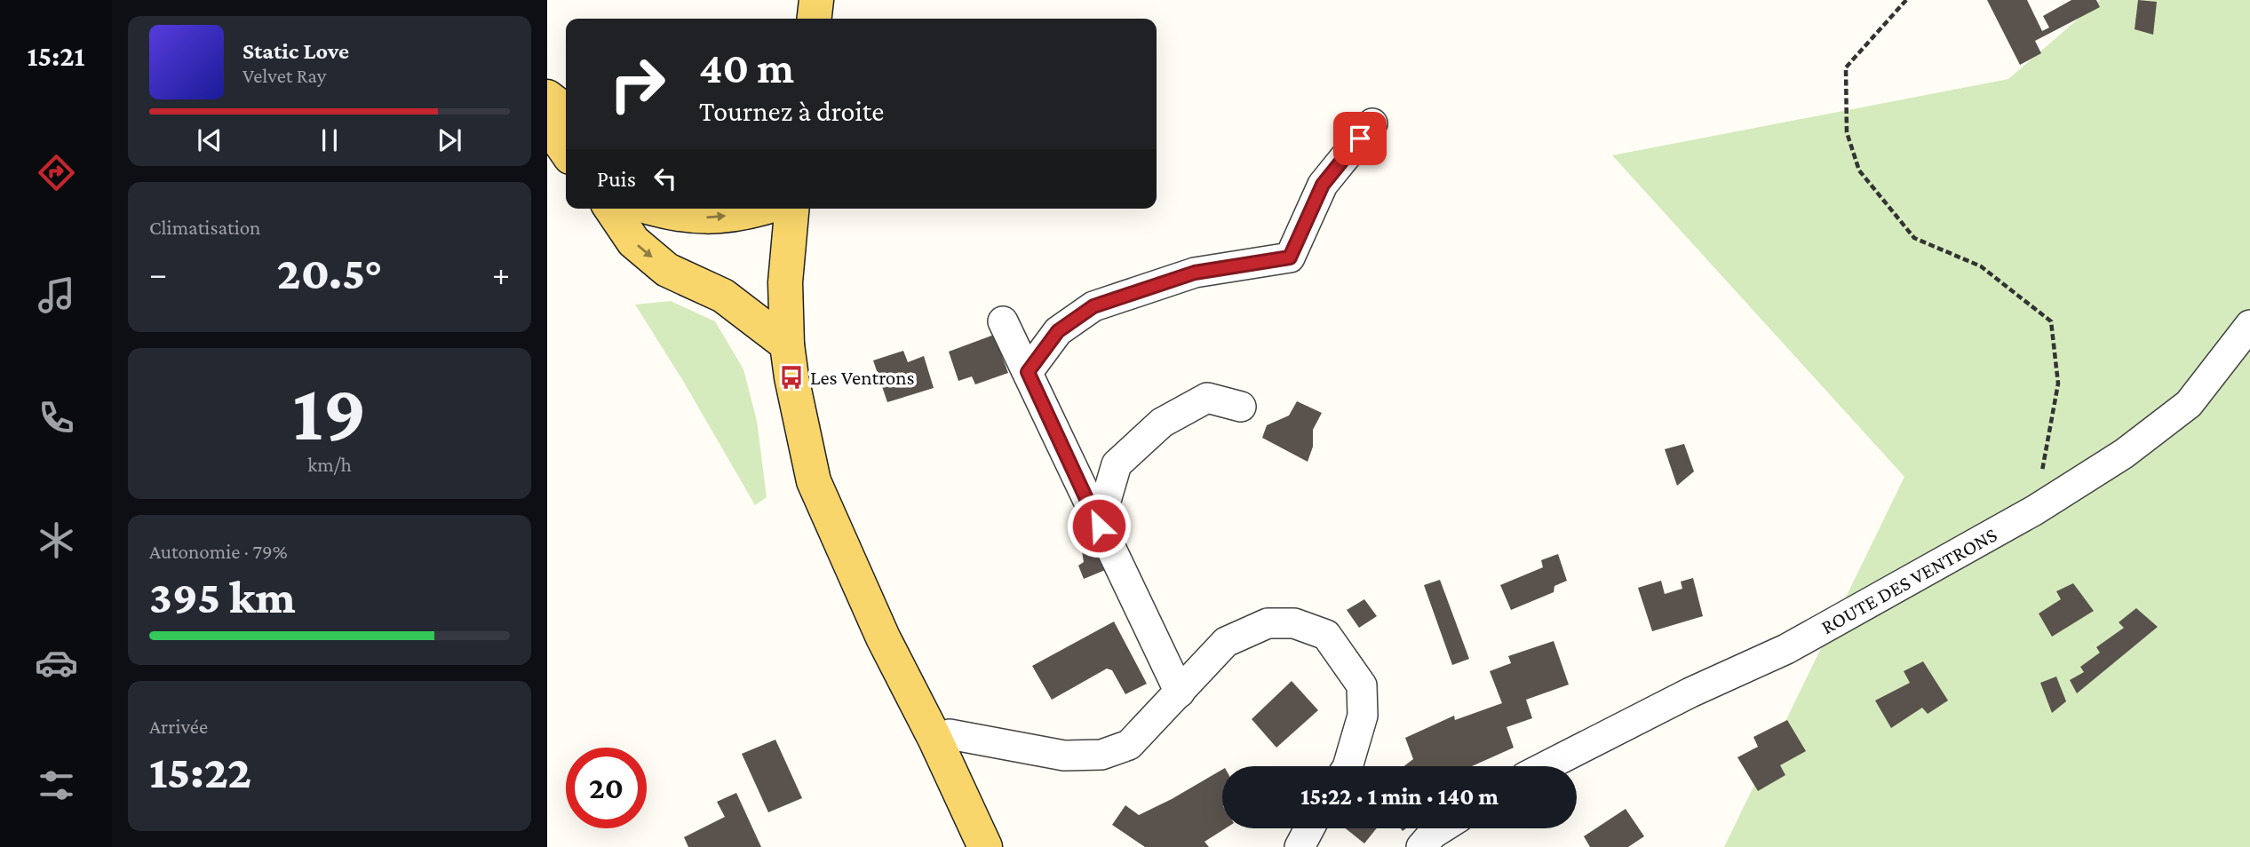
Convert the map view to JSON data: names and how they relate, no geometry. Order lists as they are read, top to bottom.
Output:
{
  "streets": {
    "street": ["ROUTE DES VENTRONS"]
  },
  "places": {
    "bus stop": ["Les Ventrons"]
  },
  "page": {
    "tabs": "15:21",
    "turn": ["40 m", "Tournez à droite"],
    "song": ["Static Love", "Velvet Ray"],
    "then": "Puis",
    "tile": [
      "Climatisation",
      ["19", "km/h"],
      ["Autonomie · 79%", "395 km"],
      ["Arrivée", "15:22"]
    ],
    "heat": ["−", "20.5°", "+"],
    "limit": "20",
    "trip": "15:22 · 1 min · 140 m"
  }
}
